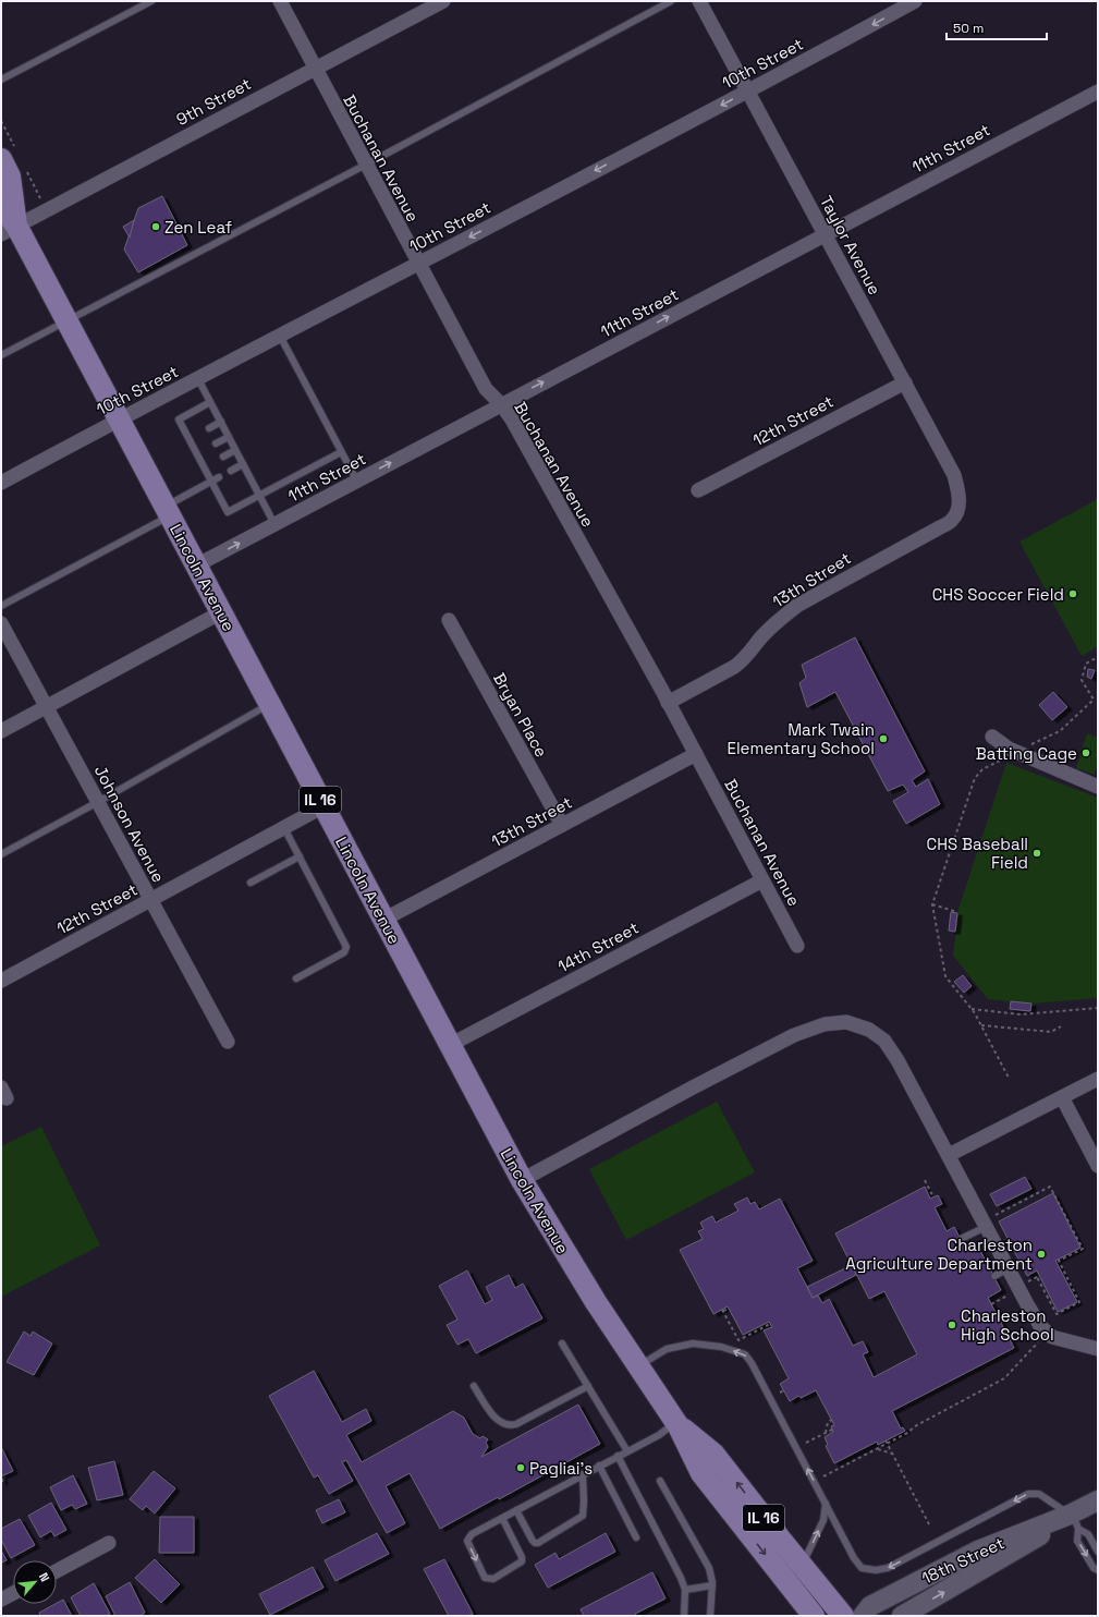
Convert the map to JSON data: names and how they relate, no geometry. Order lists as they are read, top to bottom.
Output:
{
  "streets": {
    "main road": ["Lincoln Avenue", "IL 16", "18th Street"],
    "street": [
      "10th Street",
      "9th Street",
      "11th Street",
      "Buchanan Avenue",
      "Taylor Avenue",
      "12th Street",
      "13th Street",
      "Bryan Place",
      "Johnson Avenue",
      "14th Street"
    ]
  },
  "crossings": [
    ["10th Street", "Buchanan Avenue"],
    ["10th Street", "Taylor Avenue"],
    ["10th Street", "Lincoln Avenue"],
    ["9th Street", "Buchanan Avenue"],
    ["9th Street", "Lincoln Avenue"],
    ["11th Street", "Buchanan Avenue"],
    ["11th Street", "Taylor Avenue"],
    ["11th Street", "Lincoln Avenue"],
    ["Buchanan Avenue", "13th Street"],
    ["Buchanan Avenue", "14th Street"],
    ["Taylor Avenue", "12th Street"],
    ["Taylor Avenue", "13th Street"],
    ["12th Street", "Lincoln Avenue"],
    ["12th Street", "Johnson Avenue"],
    ["Lincoln Avenue", "13th Street"],
    ["Lincoln Avenue", "14th Street"],
    ["13th Street", "Bryan Place"]
  ],
  "one_way": ["10th Street", "11th Street"],
  "places": [
    "Zen Leaf",
    "CHS Soccer Field",
    "Mark Twain Elementary School",
    "Batting Cage",
    "CHS Baseball Field",
    "Charleston Agriculture Department",
    "Charleston High School",
    "Pagliai's"
  ],
  "scale_bar": "50 m",
  "north": "top right"
}
